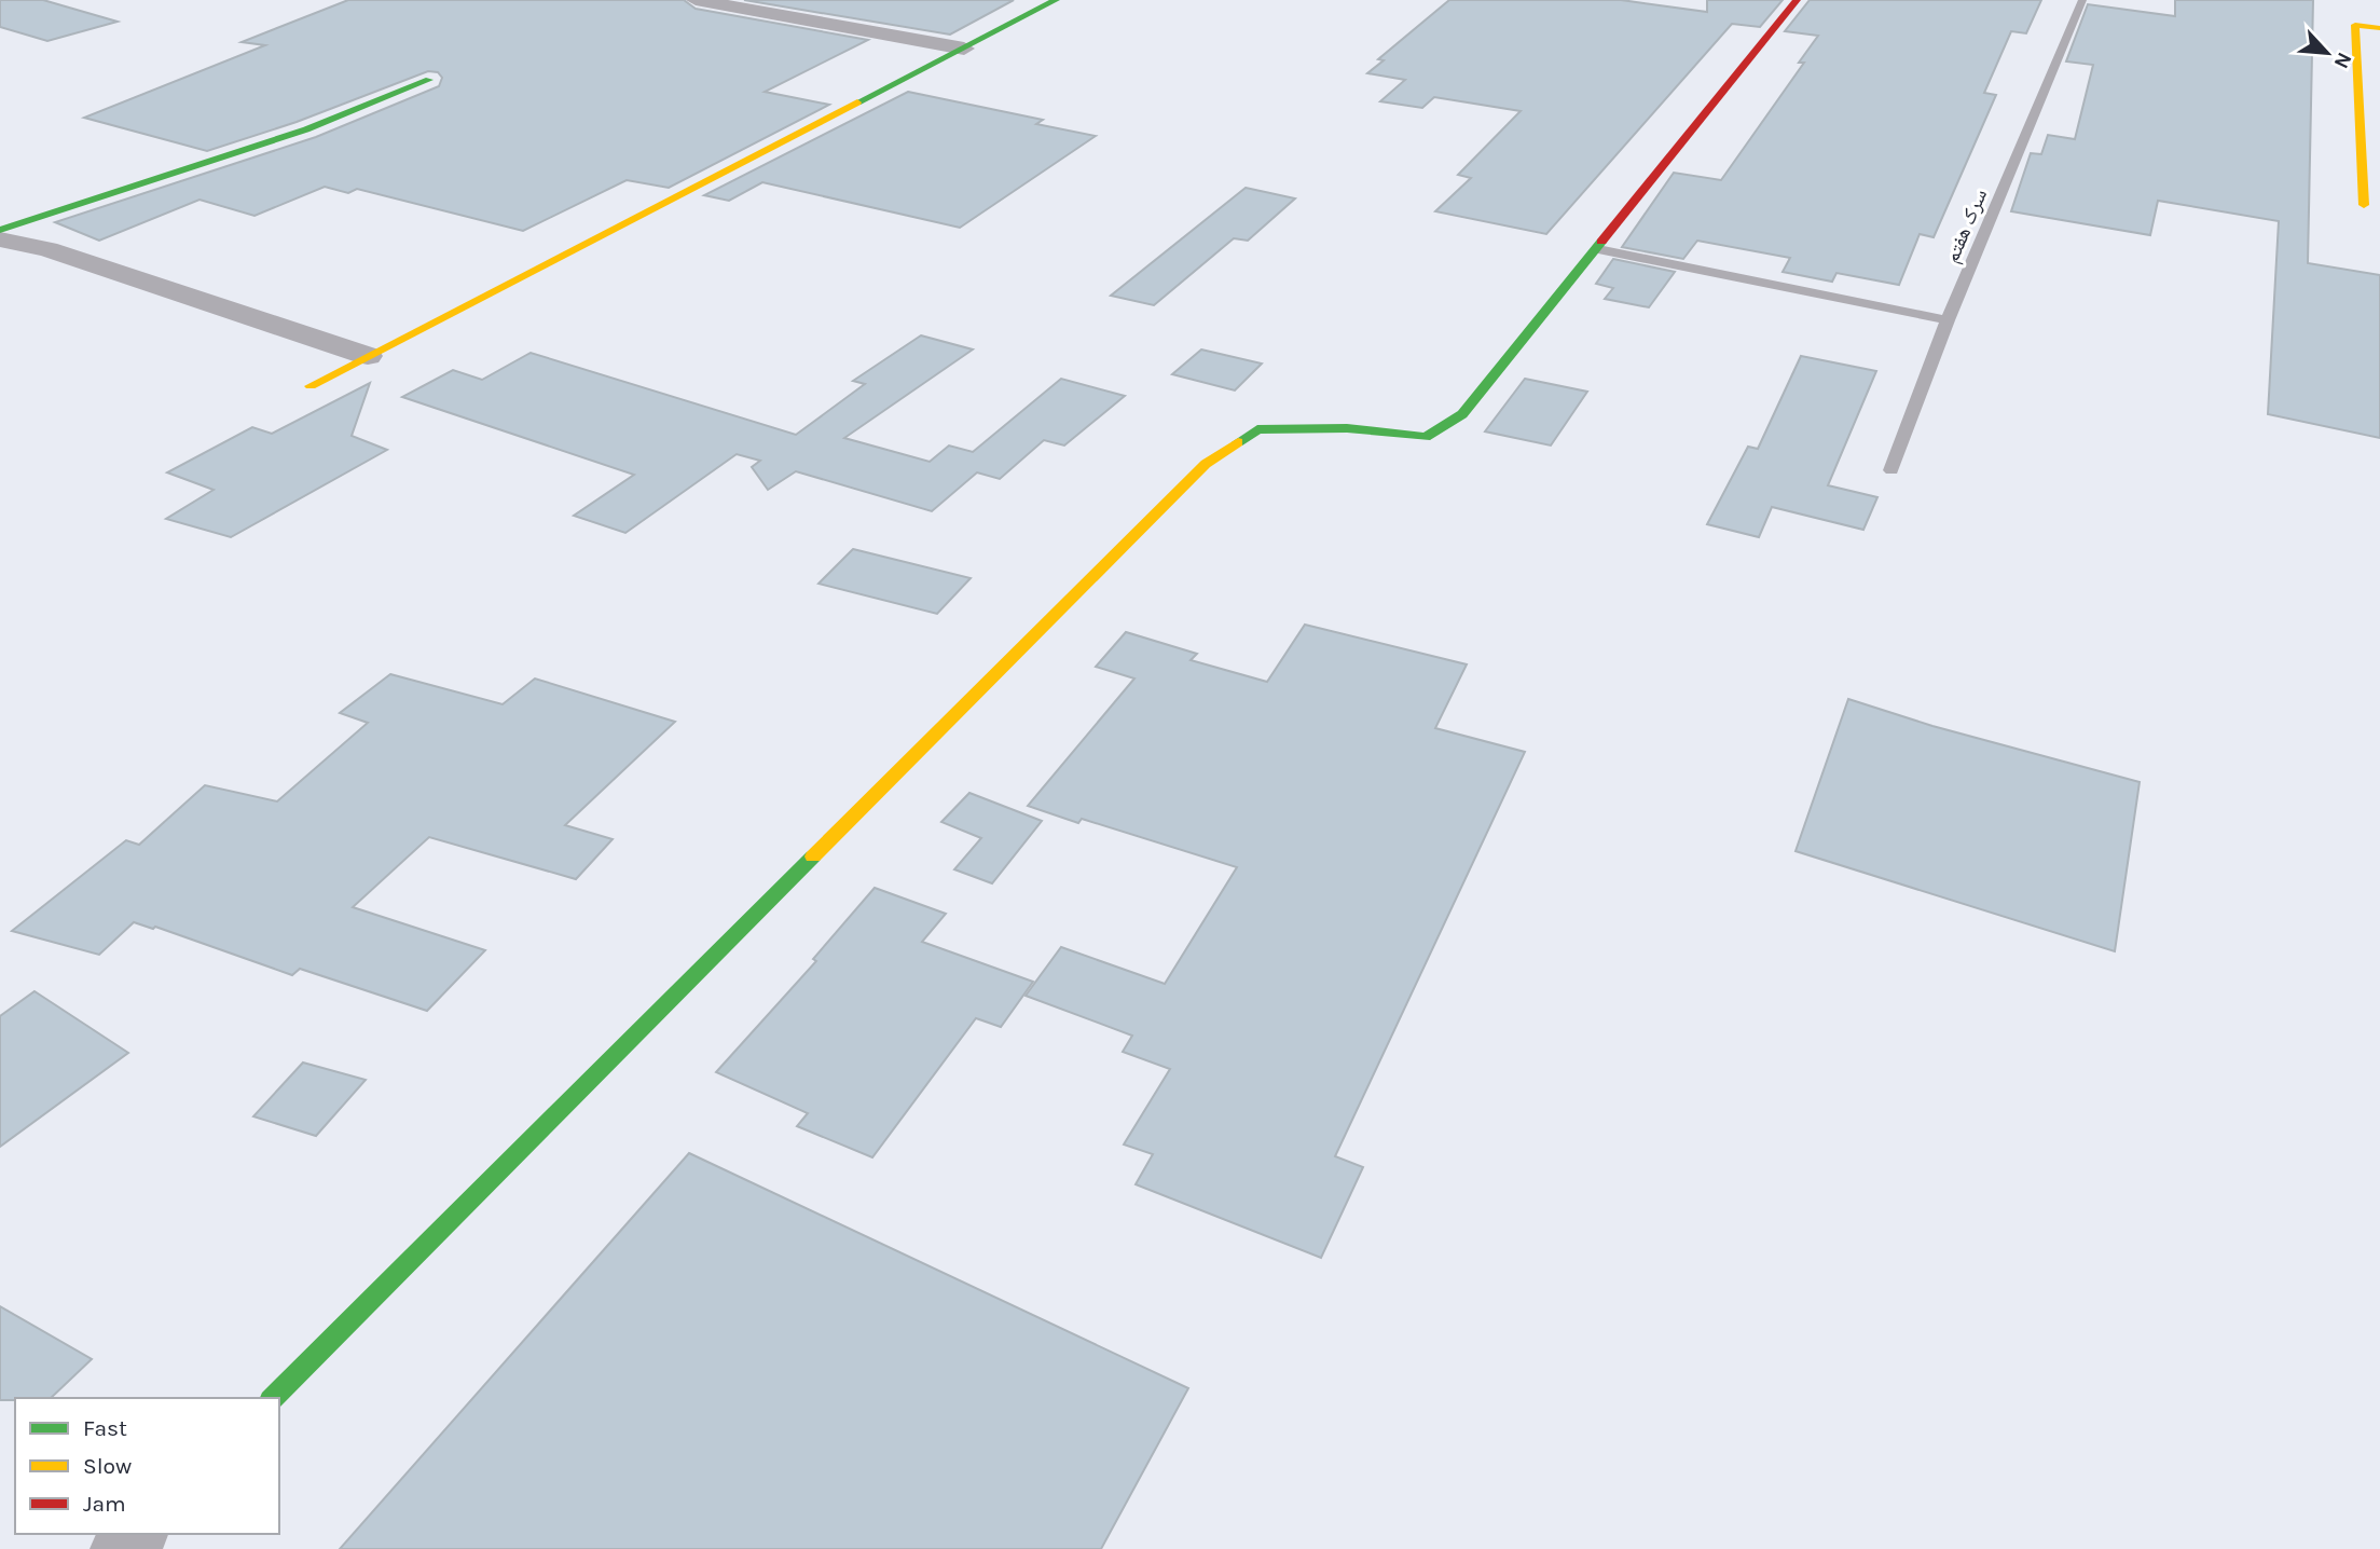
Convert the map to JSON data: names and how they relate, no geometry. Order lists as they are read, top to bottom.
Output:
{
  "streets": {
    "lane": ["سرک هفتم"]
  },
  "legend": ["Fast", "Slow", "Jam"],
  "north": "bottom right"
}
